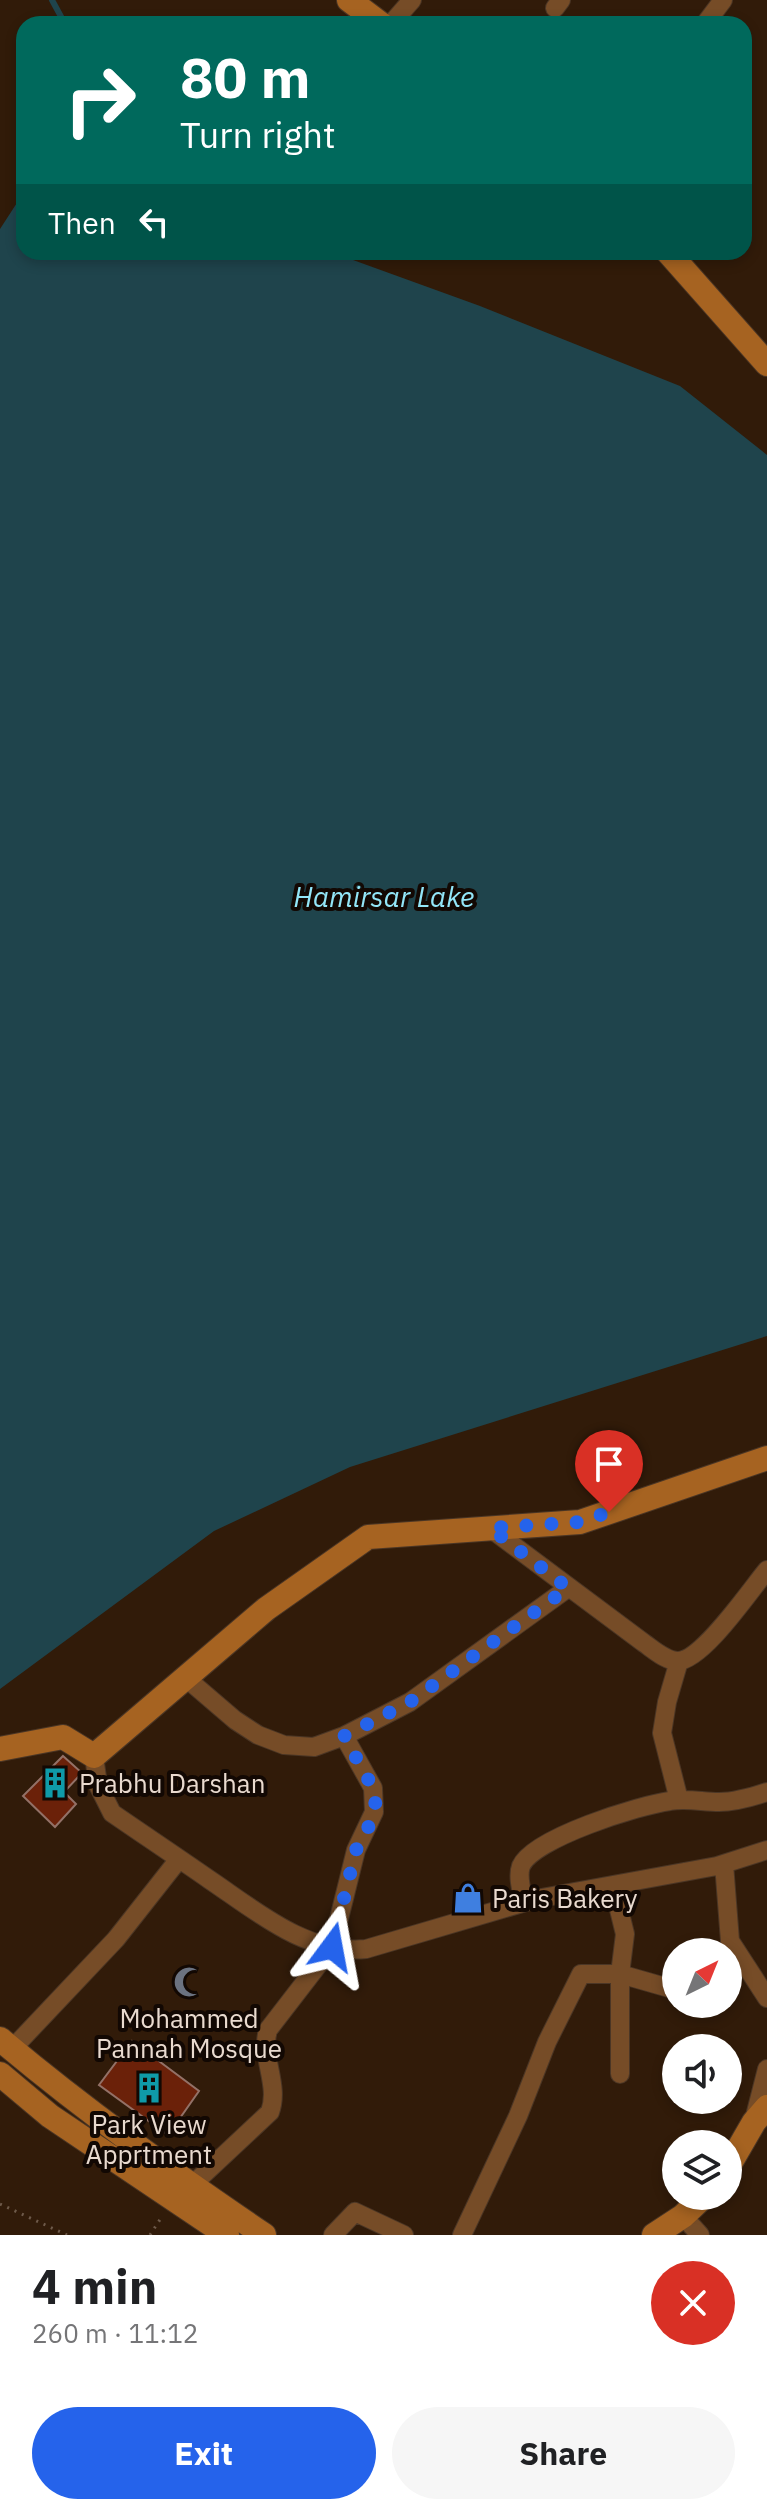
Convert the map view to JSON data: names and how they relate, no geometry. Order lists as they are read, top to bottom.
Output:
{
  "water": ["Hamirsar Lake"],
  "places": {
    "building": ["Prabhu Darshan", "Park View Apprtment"],
    "shop": ["Paris Bakery"],
    "mosque": ["Mohammed Pannah Mosque"]
  },
  "north": "top right",
  "page": {
    "turn": ["80 m", "Turn right"],
    "then": "Then",
    "heading": ["4 min", "260 m · 11:12"],
    "buttons": ["Exit", "Share"]
  }
}
